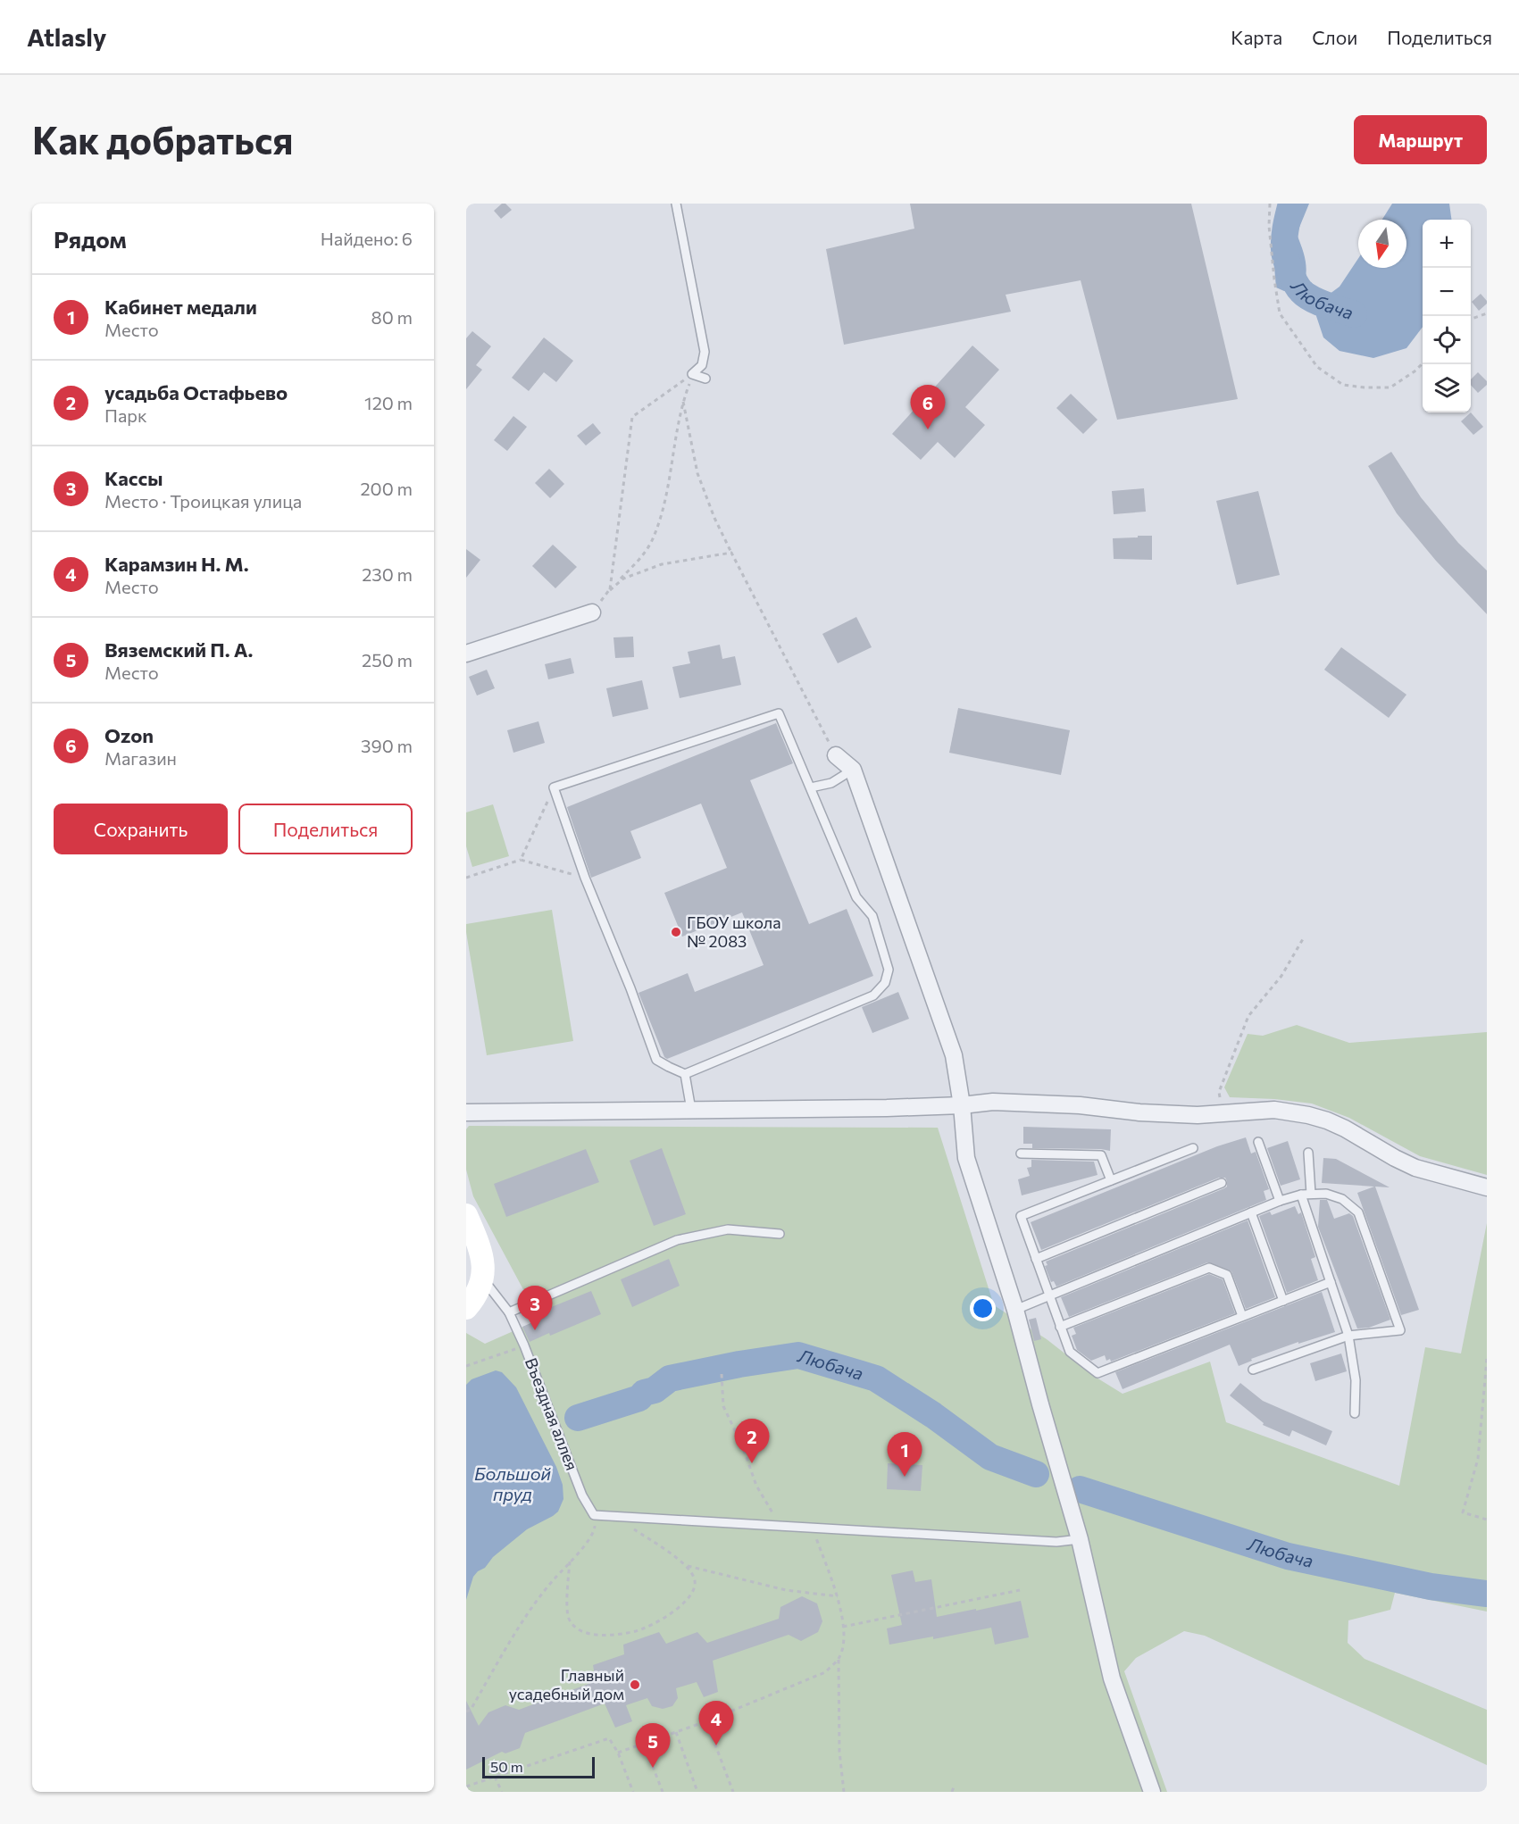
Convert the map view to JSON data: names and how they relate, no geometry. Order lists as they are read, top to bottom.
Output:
{
  "streets": {
    "lane": ["Въездная аллея"]
  },
  "water": ["Любача", "Большой пруд"],
  "places": ["ГБОУ школа № 2083", "Главный усадебный дом"],
  "scale_bar": "50 m",
  "north": "bottom",
  "page": {
    "header": "Atlasly",
    "nav": ["Карта", "Слои", "Поделиться"],
    "buttons": [
      "Маршрут",
      ["Сохранить", "Поделиться"]
    ],
    "title": "Как добраться",
    "heading": ["Рядом", "Найдено: 6"],
    "map_buttons": ["+", "−"],
    "list": [
      {
        "mark": "1",
        "name": "Кабинет медали",
        "note": "Место",
        "value": "80 m"
      },
      {
        "mark": "2",
        "name": "усадьба Остафьево",
        "note": "Парк",
        "value": "120 m"
      },
      {
        "mark": "3",
        "name": "Кассы",
        "note": "Место · Троицкая улица",
        "value": "200 m"
      },
      {
        "mark": "4",
        "name": "Карамзин Н. М.",
        "note": "Место",
        "value": "230 m"
      },
      {
        "mark": "5",
        "name": "Вяземский П. А.",
        "note": "Место",
        "value": "250 m"
      },
      {
        "mark": "6",
        "name": "Ozon",
        "note": "Магазин",
        "value": "390 m"
      }
    ],
    "pins": [
      "6",
      "3",
      "2",
      "1",
      "4",
      "5"
    ],
    "scale": "50 m"
  }
}
